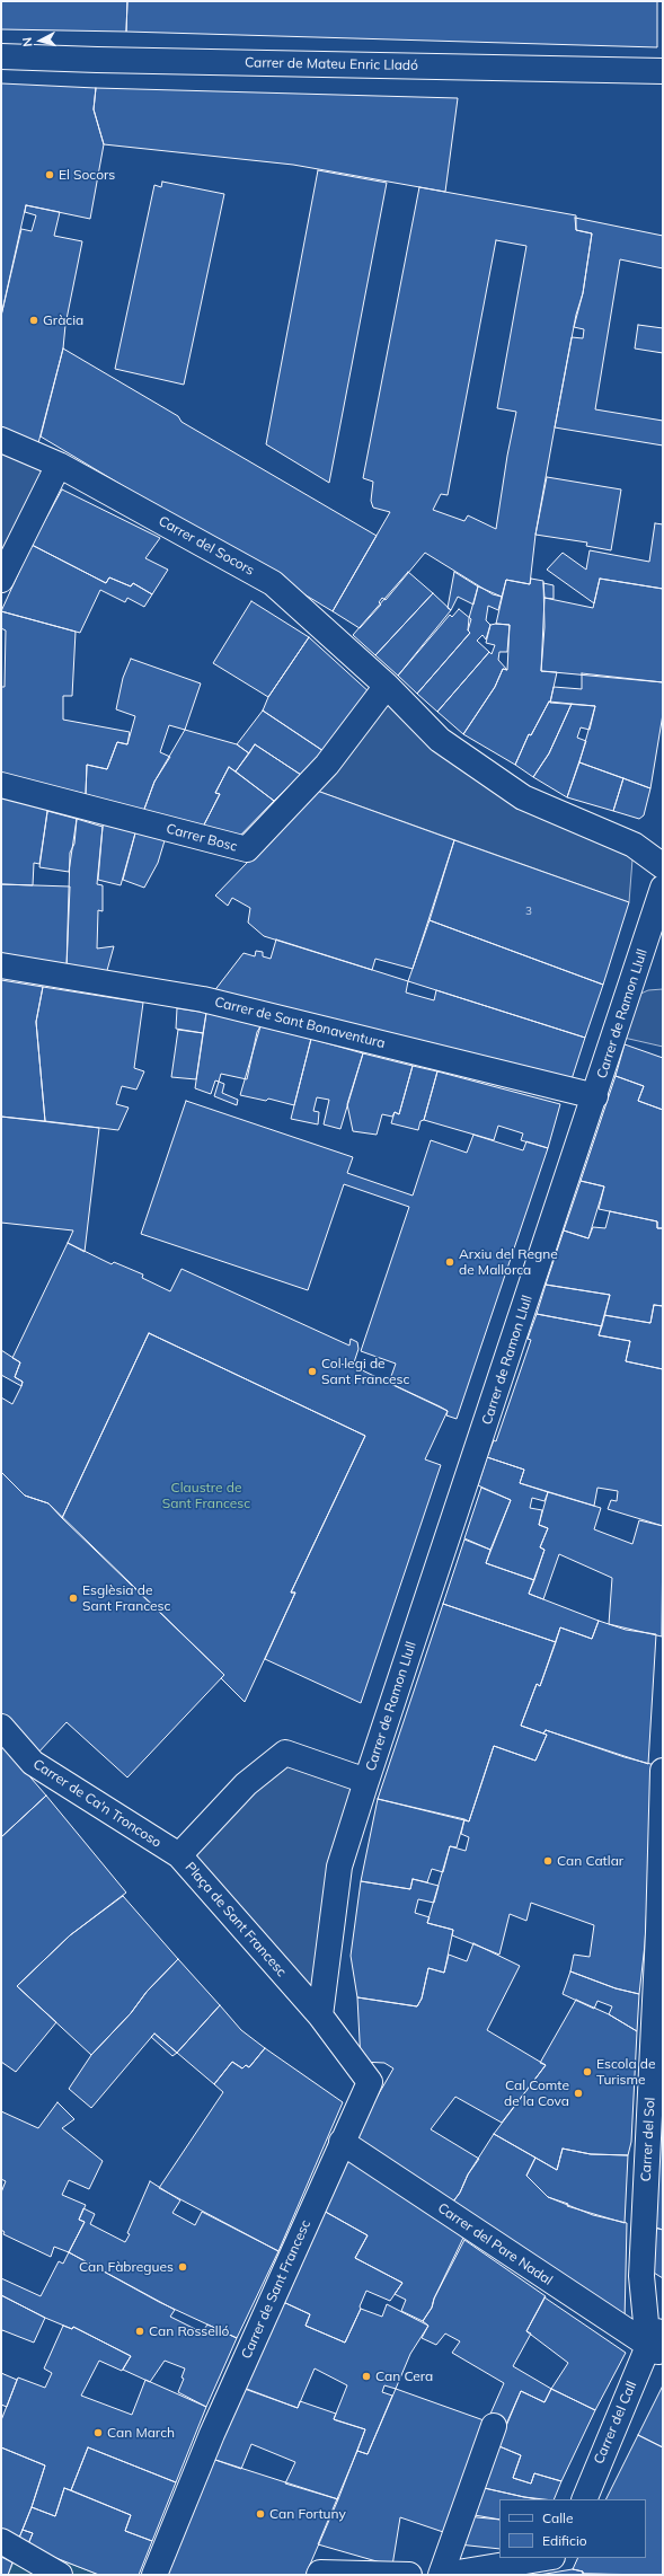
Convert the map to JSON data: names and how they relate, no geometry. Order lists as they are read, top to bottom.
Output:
{
  "streets": {
    "street": [
      "Carrer de Mateu Enric Lladó",
      "Carrer del Socors",
      "Carrer Bosc",
      "Carrer de Ramon Llull",
      "Carrer de Sant Bonaventura",
      "Carrer de Ca'n Troncoso",
      "Plaça de Sant Francesc",
      "Carrer del Sol",
      "Carrer del Pare Nadal",
      "Carrer de Sant Francesc",
      "Carrer del Call"
    ]
  },
  "crossings": [
    ["Carrer del Socors", "Carrer Bosc"],
    ["Carrer de Ramon Llull", "Carrer de Sant Bonaventura"],
    ["Carrer de Ramon Llull", "Plaça de Sant Francesc"],
    ["Carrer de Ca'n Troncoso", "Plaça de Sant Francesc"],
    ["Plaça de Sant Francesc", "Carrer de Sant Francesc"],
    ["Carrer del Sol", "Carrer del Pare Nadal"],
    ["Carrer del Sol", "Carrer del Call"],
    ["Carrer del Pare Nadal", "Carrer de Sant Francesc"],
    ["Carrer del Pare Nadal", "Carrer del Call"]
  ],
  "parks": ["Claustre de Sant Francesc"],
  "places": [
    "El Socors",
    "Gràcia",
    "Arxiu del Regne de Mallorca",
    "Col·legi de Sant Francesc",
    "Esglèsia de Sant Francesc",
    "Can Catlar",
    "Escola de Turisme",
    "Cal Comte de la Cova",
    "Can Fàbregues",
    "Can Rosselló",
    "Can Cera",
    "Can March",
    "Can Fortuny"
  ],
  "house_numbers": ["3"],
  "legend": ["Calle", "Edificio"],
  "north": "left"
}
